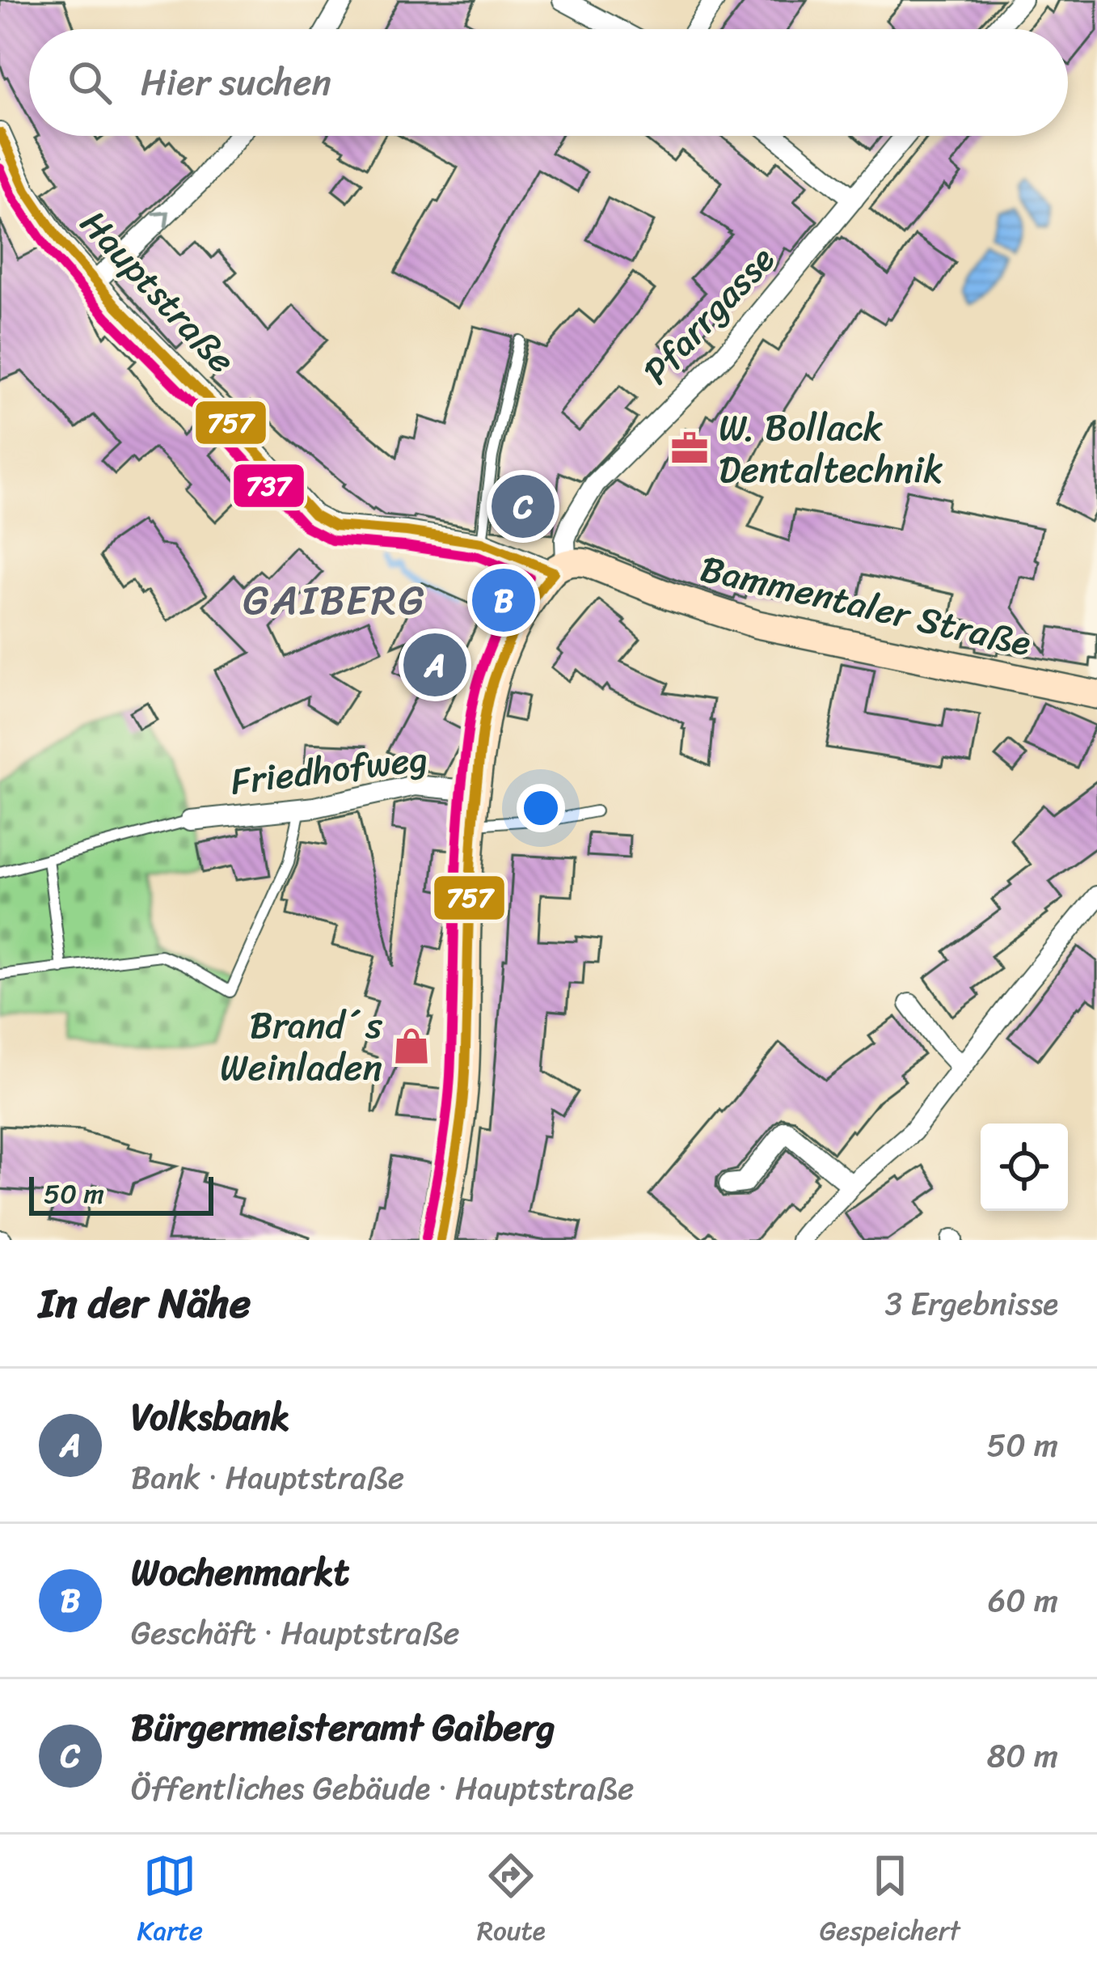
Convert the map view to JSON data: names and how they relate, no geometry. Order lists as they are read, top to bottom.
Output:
{
  "streets": {
    "main road": ["Bammentaler Straße"],
    "street": ["Hauptstraße", "Pfarrgasse", "Friedhofweg"]
  },
  "crossings": [
    ["Hauptstraße", "Pfarrgasse"],
    ["Hauptstraße", "Bammentaler Straße"],
    ["Pfarrgasse", "Bammentaler Straße"]
  ],
  "districts": ["GAIBERG"],
  "places": {
    "office": ["W. Bollack Dentaltechnik"],
    "shop": ["Brand´s Weinladen"]
  },
  "lines": ["transit line 757", "transit line 737"],
  "scale_bar": "50 m",
  "page": {
    "search": "Hier suchen",
    "pins": ["C", "B", "A"],
    "scale": "50 m",
    "heading": ["In der Nähe", "3 Ergebnisse"],
    "list": [
      {
        "mark": "A",
        "name": "Volksbank",
        "note": "Bank · Hauptstraße",
        "value": "50 m"
      },
      {
        "mark": "B",
        "name": "Wochenmarkt",
        "note": "Geschäft · Hauptstraße",
        "value": "60 m"
      },
      {
        "mark": "C",
        "name": "Bürgermeisteramt Gaiberg",
        "note": "Öffentliches Gebäude · Hauptstraße",
        "value": "80 m"
      }
    ],
    "nav": ["Karte", "Route", "Gespeichert"]
  }
}
